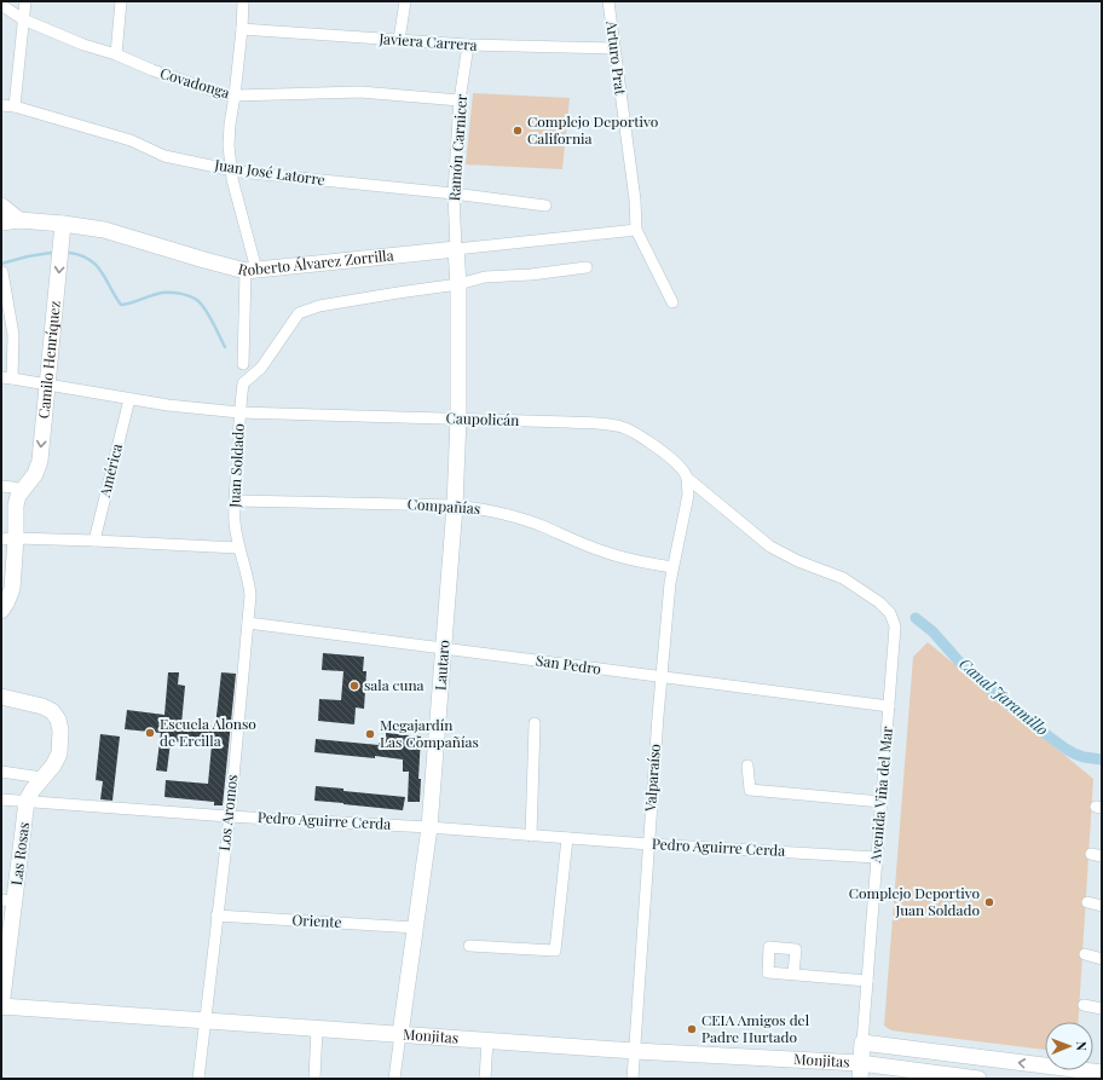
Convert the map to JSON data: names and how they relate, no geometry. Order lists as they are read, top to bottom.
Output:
{
  "streets": {
    "street": [
      "Javiera Carrera",
      "Arturo Prat",
      "Covadonga",
      "Ramón Carnicer",
      "Juan José Latorre",
      "Roberto Álvarez Zorrilla",
      "Camilo Henríquez",
      "Caupolicán",
      "Juan Soldado",
      "América",
      "Compañías",
      "Lautaro",
      "San Pedro",
      "Valparaíso",
      "Avenida Viña del Mar",
      "Los Aromos",
      "Pedro Aguirre Cerda",
      "Las Rosas",
      "Oriente",
      "Monjitas"
    ]
  },
  "crossings": [
    ["Javiera Carrera", "Arturo Prat"],
    ["Javiera Carrera", "Ramón Carnicer"],
    ["Arturo Prat", "Roberto Álvarez Zorrilla"],
    ["Covadonga", "Ramón Carnicer"],
    ["Ramón Carnicer", "Juan José Latorre"],
    ["Ramón Carnicer", "Roberto Álvarez Zorrilla"],
    ["Ramón Carnicer", "Lautaro"],
    ["Roberto Álvarez Zorrilla", "Camilo Henríquez"],
    ["Roberto Álvarez Zorrilla", "Lautaro"],
    ["Camilo Henríquez", "Caupolicán"],
    ["Caupolicán", "Juan Soldado"],
    ["Caupolicán", "América"],
    ["Caupolicán", "Lautaro"],
    ["Caupolicán", "Valparaíso"],
    ["Caupolicán", "Avenida Viña del Mar"],
    ["Juan Soldado", "Compañías"],
    ["Juan Soldado", "Lautaro"],
    ["Juan Soldado", "Los Aromos"],
    ["Compañías", "Lautaro"],
    ["Compañías", "Valparaíso"],
    ["Lautaro", "San Pedro"],
    ["Lautaro", "Pedro Aguirre Cerda"],
    ["Lautaro", "Oriente"],
    ["Lautaro", "Monjitas"],
    ["San Pedro", "Valparaíso"],
    ["San Pedro", "Avenida Viña del Mar"],
    ["San Pedro", "Los Aromos"],
    ["Valparaíso", "Pedro Aguirre Cerda"],
    ["Valparaíso", "Monjitas"],
    ["Avenida Viña del Mar", "Pedro Aguirre Cerda"],
    ["Avenida Viña del Mar", "Monjitas"],
    ["Los Aromos", "Pedro Aguirre Cerda"],
    ["Los Aromos", "Oriente"],
    ["Los Aromos", "Monjitas"],
    ["Pedro Aguirre Cerda", "Las Rosas"],
    ["Las Rosas", "Monjitas"]
  ],
  "water": ["Canal Jaramillo"],
  "places": [
    "Complejo Deportivo California",
    "sala cuna",
    "Escuela Alonso de Ercilla",
    "Megajardín Las Compañías",
    "Complejo Deportivo Juan Soldado",
    "CEIA Amigos del Padre Hurtado"
  ],
  "north": "right"
}
